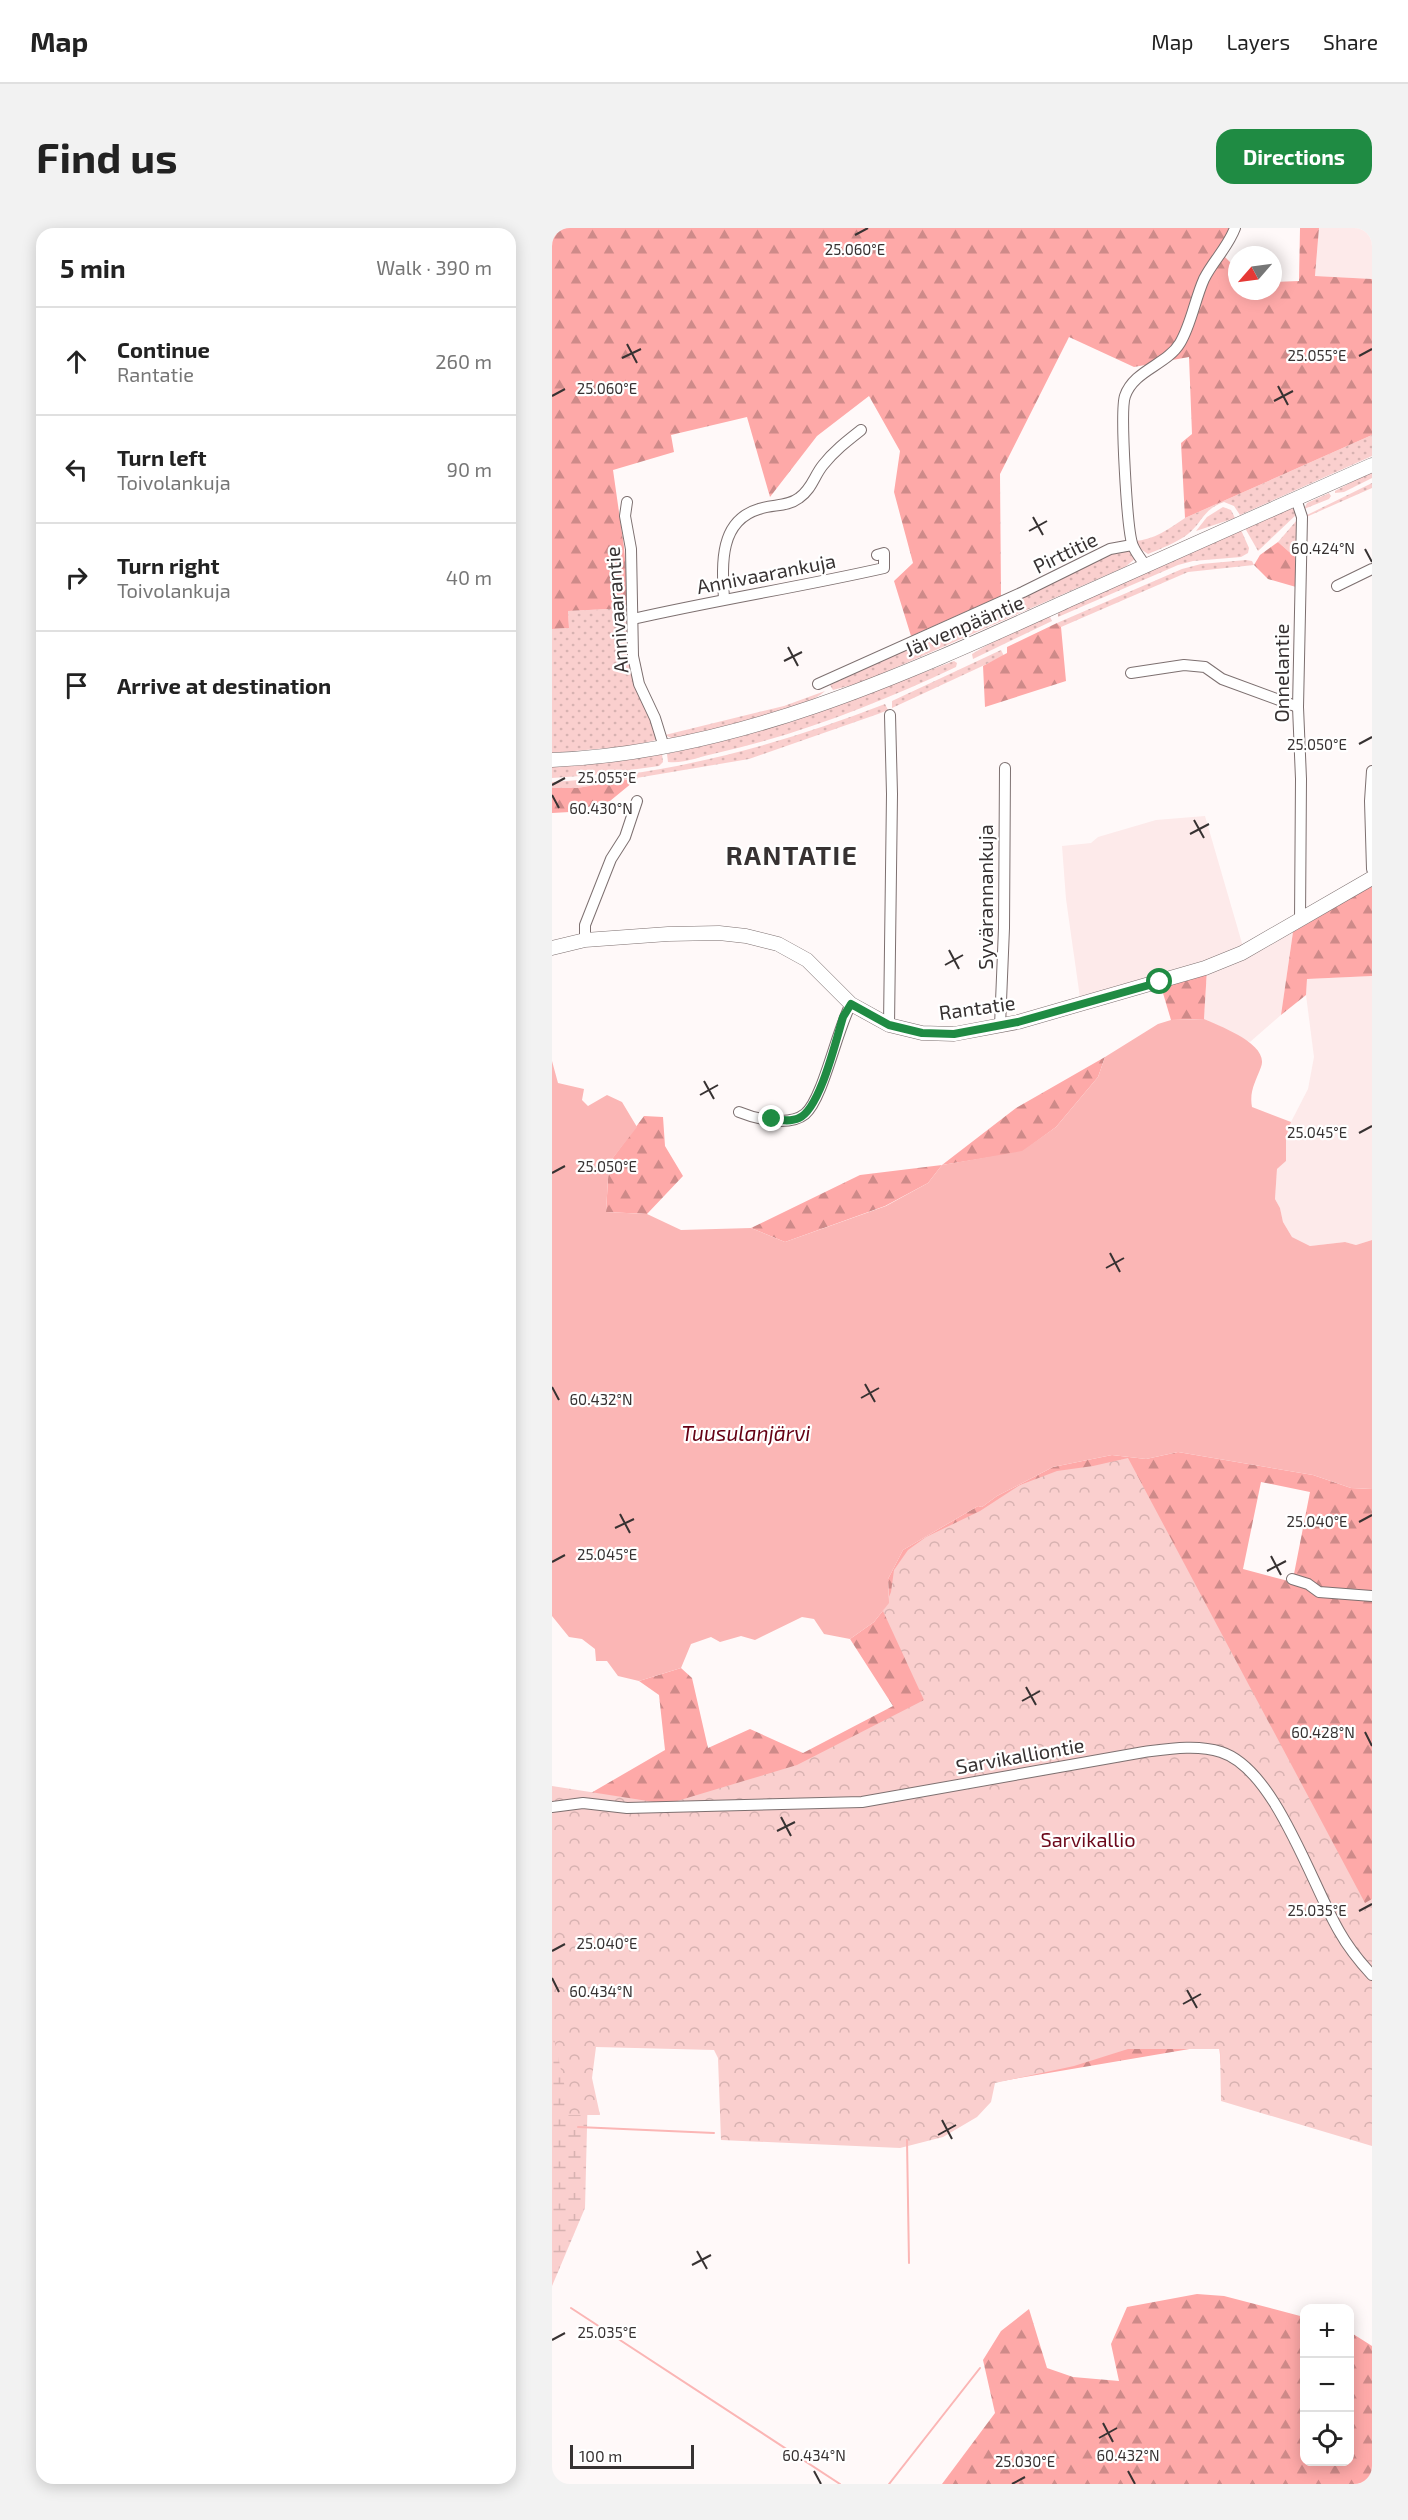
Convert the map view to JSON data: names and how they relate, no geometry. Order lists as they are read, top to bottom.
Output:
{
  "streets": {
    "street": [
      "Pirttitie",
      "Annivaarankuja",
      "Annivaarantie",
      "Järvenpääntie",
      "Onnelantie",
      "Syvärannankuja",
      "Rantatie",
      "Sarvikalliontie"
    ]
  },
  "crossings": [
    ["Annivaarankuja", "Annivaarantie"],
    ["Annivaarantie", "Järvenpääntie"],
    ["Järvenpääntie", "Onnelantie"],
    ["Onnelantie", "Rantatie"],
    ["Syvärannankuja", "Rantatie"]
  ],
  "districts": ["RANTATIE"],
  "water": ["Tuusulanjärvi"],
  "parks": ["Sarvikallio"],
  "scale_bar": "100 m",
  "north": "bottom left",
  "page": {
    "header": "Map",
    "nav": ["Map", "Layers", "Share"],
    "buttons": "Directions",
    "title": "Find us",
    "heading": ["5 min", "Walk · 390 m"],
    "list": [
      ["Continue", "Rantatie", "260 m"],
      ["Turn left", "Toivolankuja", "90 m"],
      ["Turn right", "Toivolankuja", "40 m"],
      "Arrive at destination"
    ],
    "map_buttons": ["+", "−"],
    "scale": "100 m"
  },
  "coordinates": [
    "25.060°E",
    "25.055°E",
    "60.424°N",
    "25.050°E",
    "60.430°N",
    "25.045°E",
    "60.432°N",
    "25.040°E",
    "60.428°N",
    "25.035°E",
    "60.434°N",
    "25.030°E"
  ]
}
